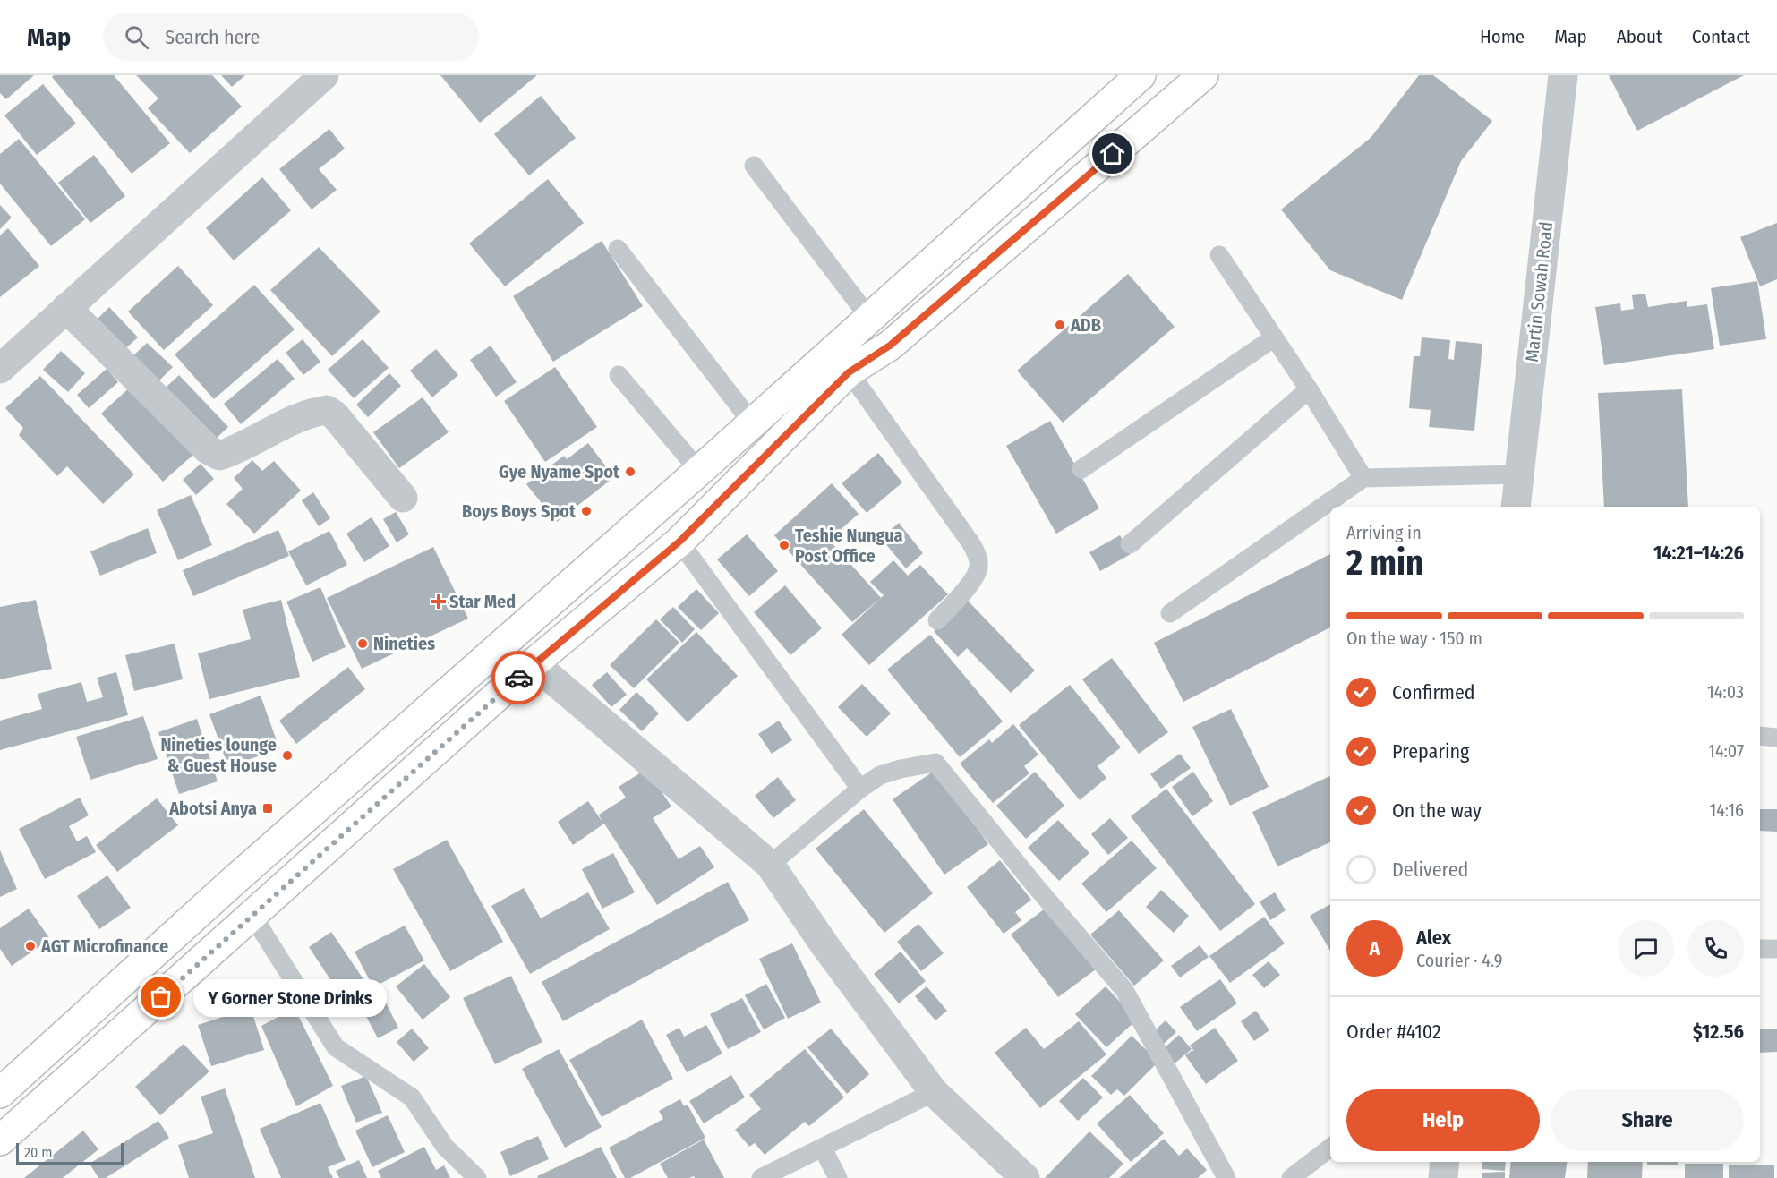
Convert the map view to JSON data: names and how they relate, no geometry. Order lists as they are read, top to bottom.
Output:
{
  "streets": {
    "street": ["Martin Sowah Road"]
  },
  "places": {
    "other": [
      "ADB",
      "Gye Nyame Spot",
      "Boys Boys Spot",
      "Teshie Nungua Post Office",
      "Nineties",
      "Nineties lounge & Guest House",
      "AGT Microfinance",
      "Y Gorner Stone Drinks"
    ],
    "health": ["Star Med"],
    "transit": ["Abotsi Anya"]
  },
  "scale_bar": "20 m",
  "page": {
    "header": "Map",
    "search": "Search here",
    "nav": [
      "Home",
      "Map",
      "About",
      "Contact"
    ],
    "heading": ["2 min", "Arriving in", "14:21–14:26"],
    "panel": [
      "Alex",
      "Courier · 4.9",
      "Order #4102",
      "$12.56"
    ],
    "bar": "On the way · 150 m",
    "list": [
      ["Confirmed", "14:03"],
      ["Preparing", "14:07"],
      ["On the way", "14:16"],
      "Delivered"
    ],
    "round": "A",
    "bubble": "Y Gorner Stone Drinks",
    "buttons": ["Help", "Share"],
    "scale": "20 m"
  }
}
